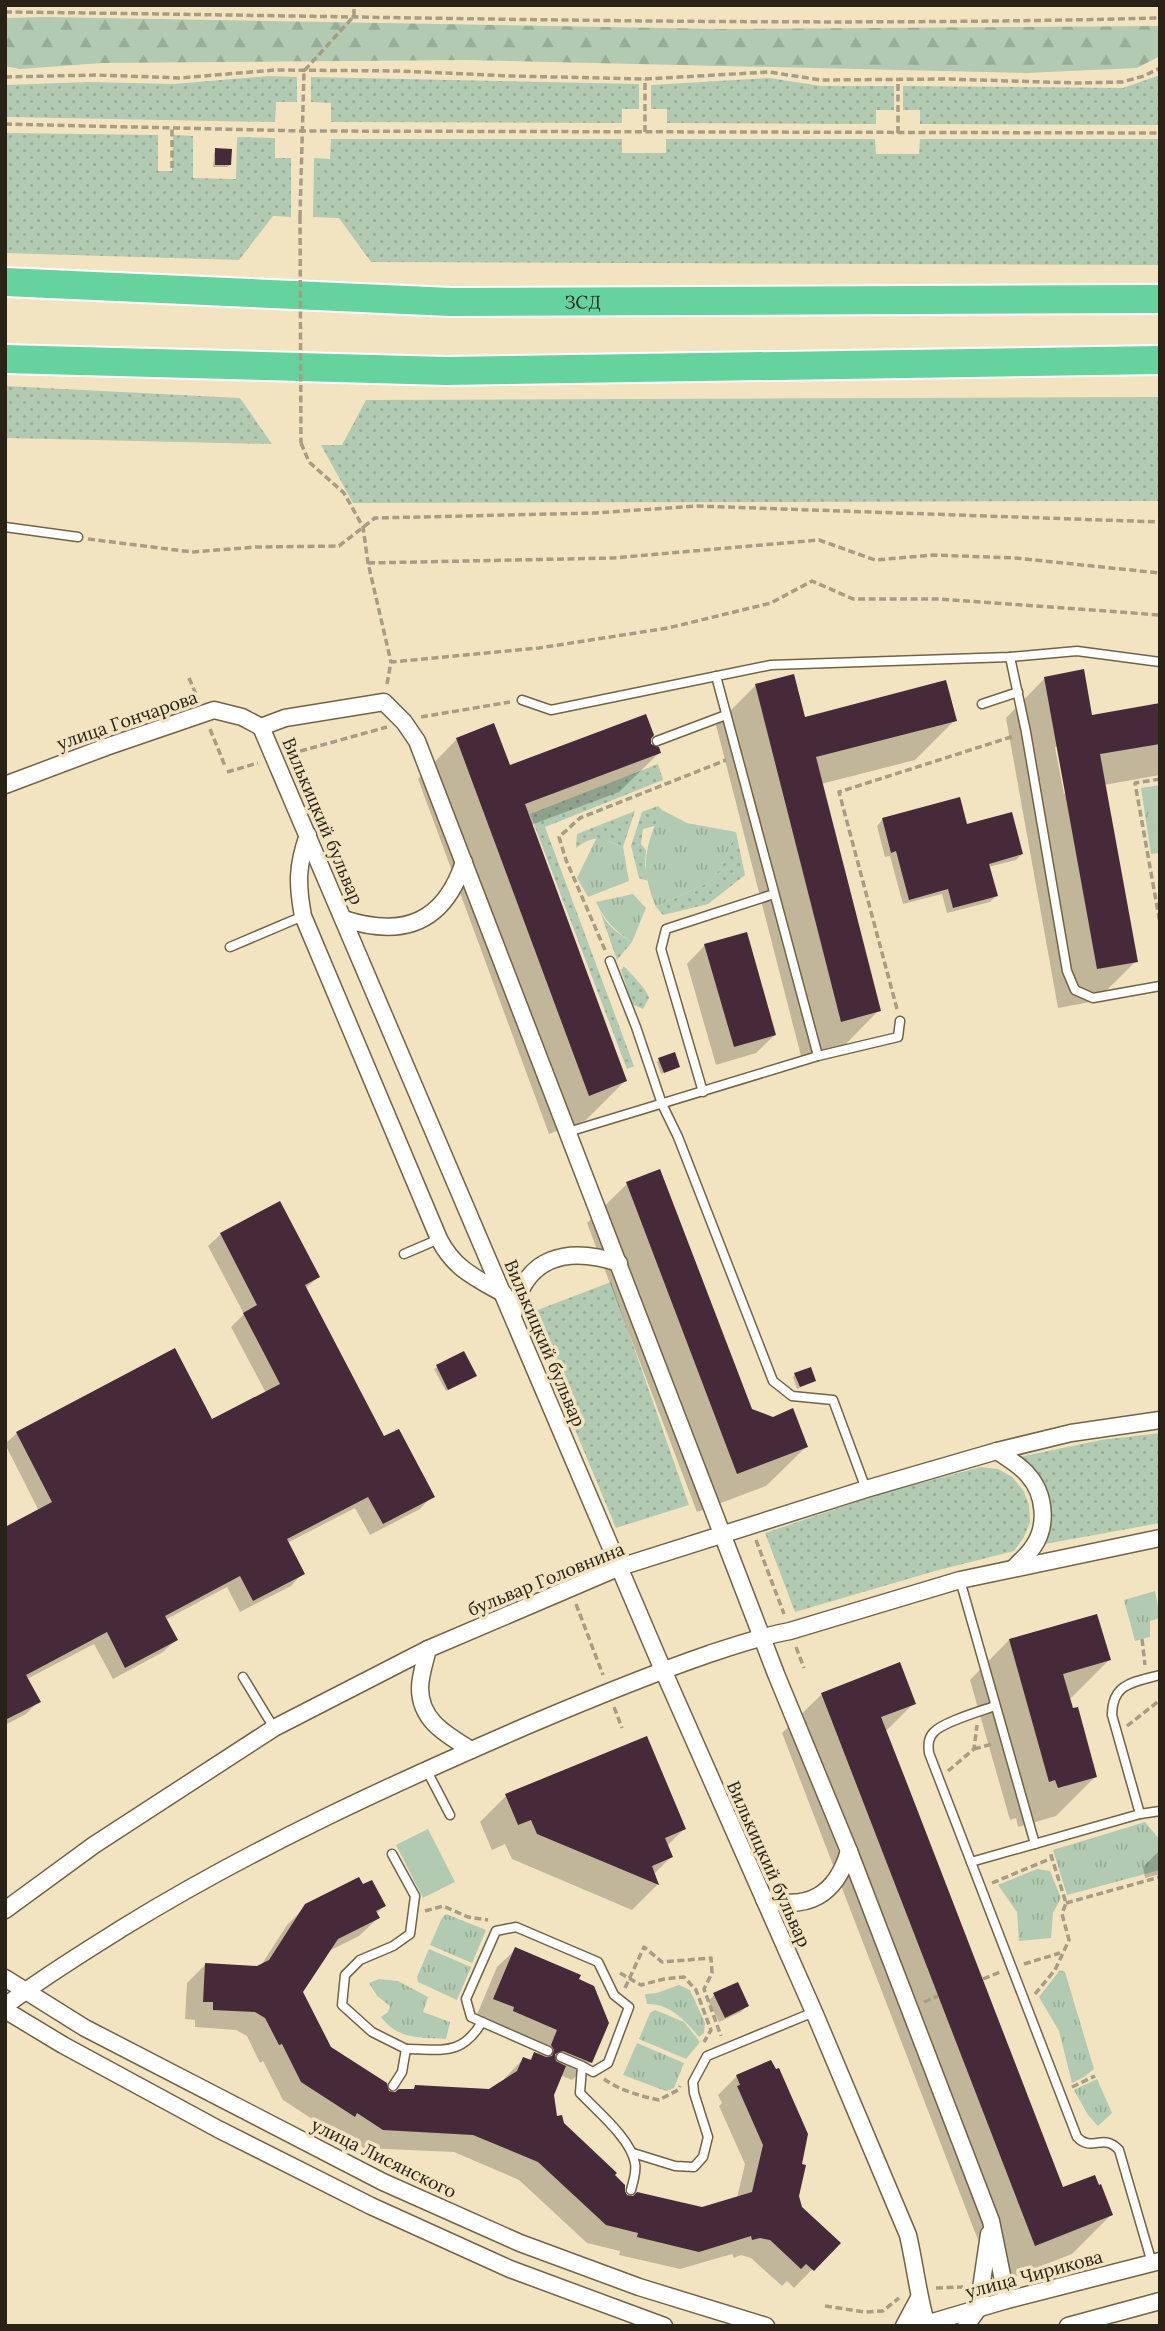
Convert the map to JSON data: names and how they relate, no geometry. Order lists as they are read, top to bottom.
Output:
{
  "streets": {
    "highway": ["ЗСД"],
    "street": [
      "улица Гончарова",
      "Вилькицкий бульвар",
      "бульвар Головнина",
      "улица Лисянского",
      "улица Чирикова"
    ]
  },
  "crossings": [
    ["улица Гончарова", "Вилькицкий бульвар"],
    ["Вилькицкий бульвар", "бульвар Головнина"],
    ["Вилькицкий бульвар", "улица Чирикова"]
  ]
}
